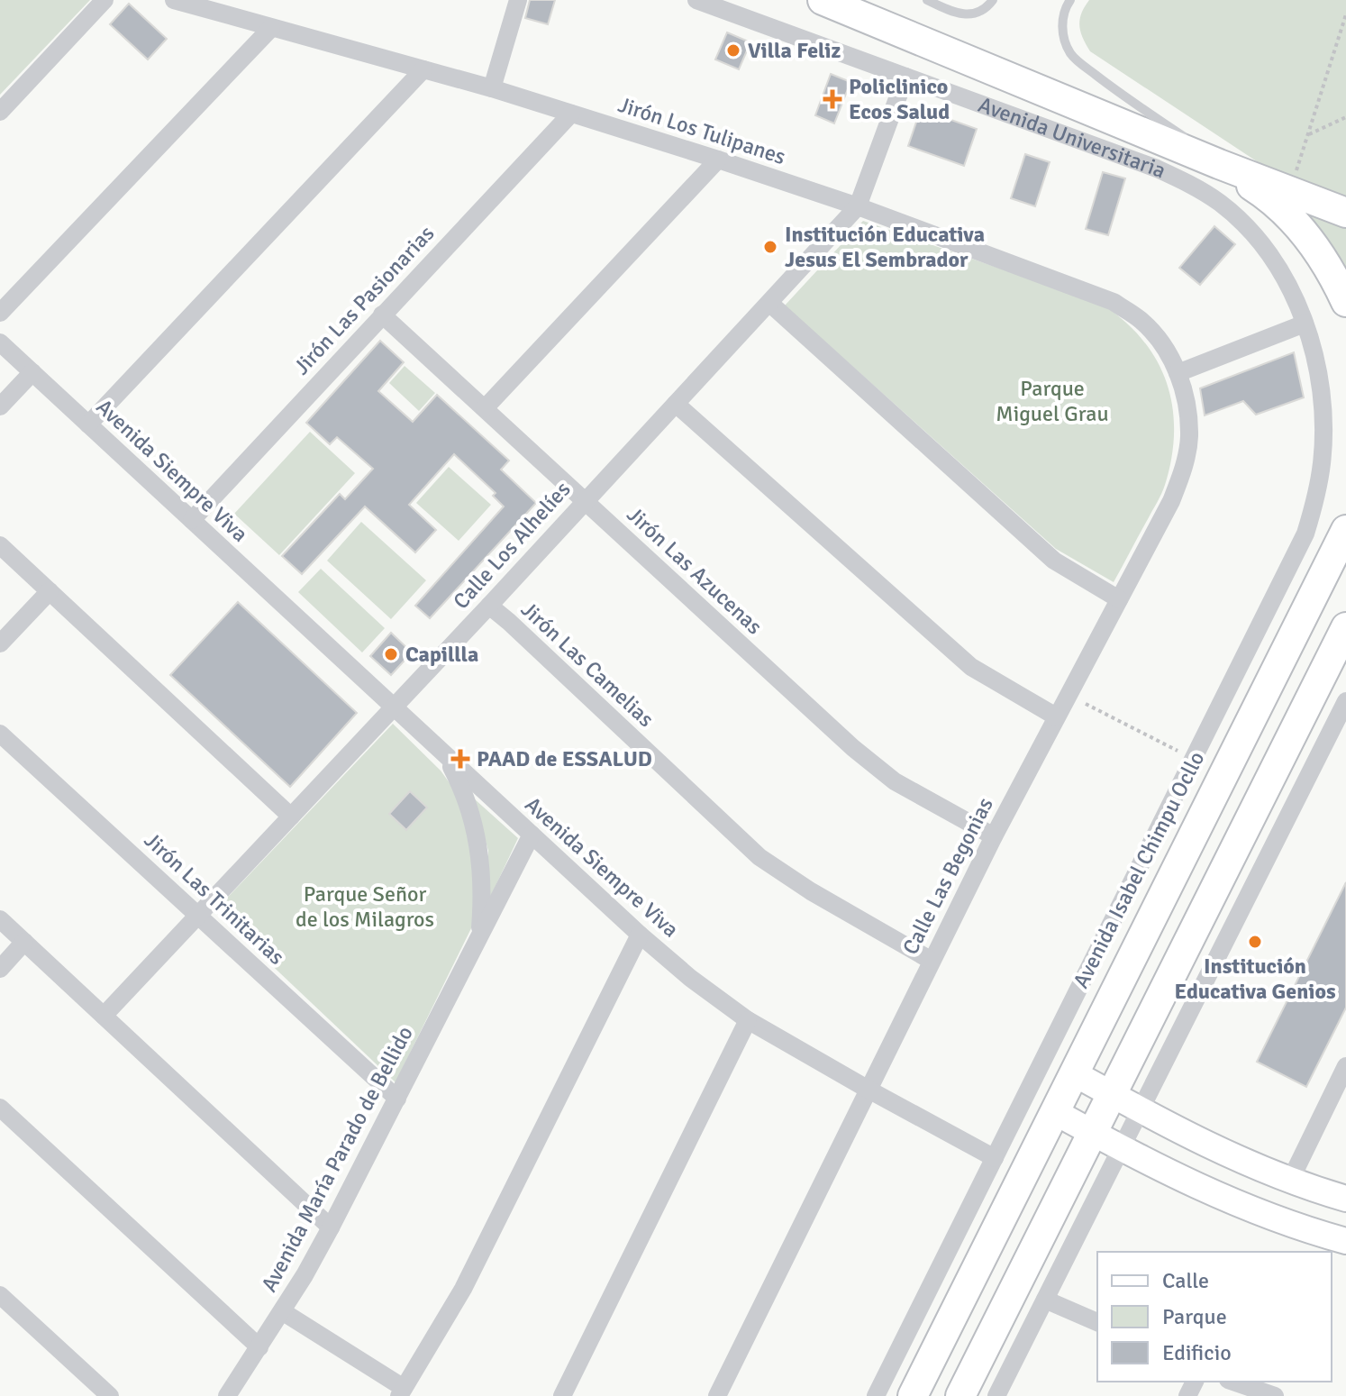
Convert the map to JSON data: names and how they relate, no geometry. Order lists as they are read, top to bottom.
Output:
{
  "streets": {
    "main road": ["Avenida Universitaria", "Avenida Isabel Chimpu Ocllo"],
    "street": [
      "Jirón Los Tulipanes",
      "Jirón Las Pasionarias",
      "Avenida Siempre Viva",
      "Calle Los Alhelíes",
      "Jirón Las Azucenas",
      "Jirón Las Camelias",
      "Calle Las Begonias",
      "Jirón Las Trinitarias",
      "Avenida María Parado de Bellido"
    ]
  },
  "crossings": [
    ["Jirón Los Tulipanes", "Jirón Las Pasionarias"],
    ["Jirón Los Tulipanes", "Calle Los Alhelíes"],
    ["Jirón Los Tulipanes", "Calle Las Begonias"],
    ["Avenida Universitaria", "Calle Los Alhelíes"],
    ["Avenida Universitaria", "Avenida Isabel Chimpu Ocllo"],
    ["Jirón Las Pasionarias", "Avenida Siempre Viva"],
    ["Jirón Las Pasionarias", "Jirón Las Azucenas"],
    ["Avenida Siempre Viva", "Calle Los Alhelíes"],
    ["Avenida Siempre Viva", "Avenida Isabel Chimpu Ocllo"],
    ["Avenida Siempre Viva", "Calle Las Begonias"],
    ["Avenida Siempre Viva", "Avenida María Parado de Bellido"],
    ["Calle Los Alhelíes", "Jirón Las Azucenas"],
    ["Calle Los Alhelíes", "Jirón Las Camelias"],
    ["Calle Los Alhelíes", "Jirón Las Trinitarias"],
    ["Jirón Las Azucenas", "Calle Las Begonias"],
    ["Jirón Las Camelias", "Calle Las Begonias"],
    ["Jirón Las Trinitarias", "Avenida María Parado de Bellido"]
  ],
  "parks": ["Parque Miguel Grau", "Parque Señor de los Milagros"],
  "places": {
    "other": [
      "Villa Feliz",
      "Institución Educativa Jesus El Sembrador",
      "Capillla",
      "Institución Educativa Genios"
    ],
    "health": ["Policlinico Ecos Salud", "PAAD de ESSALUD"]
  },
  "legend": ["Calle", "Parque", "Edificio"]
}
